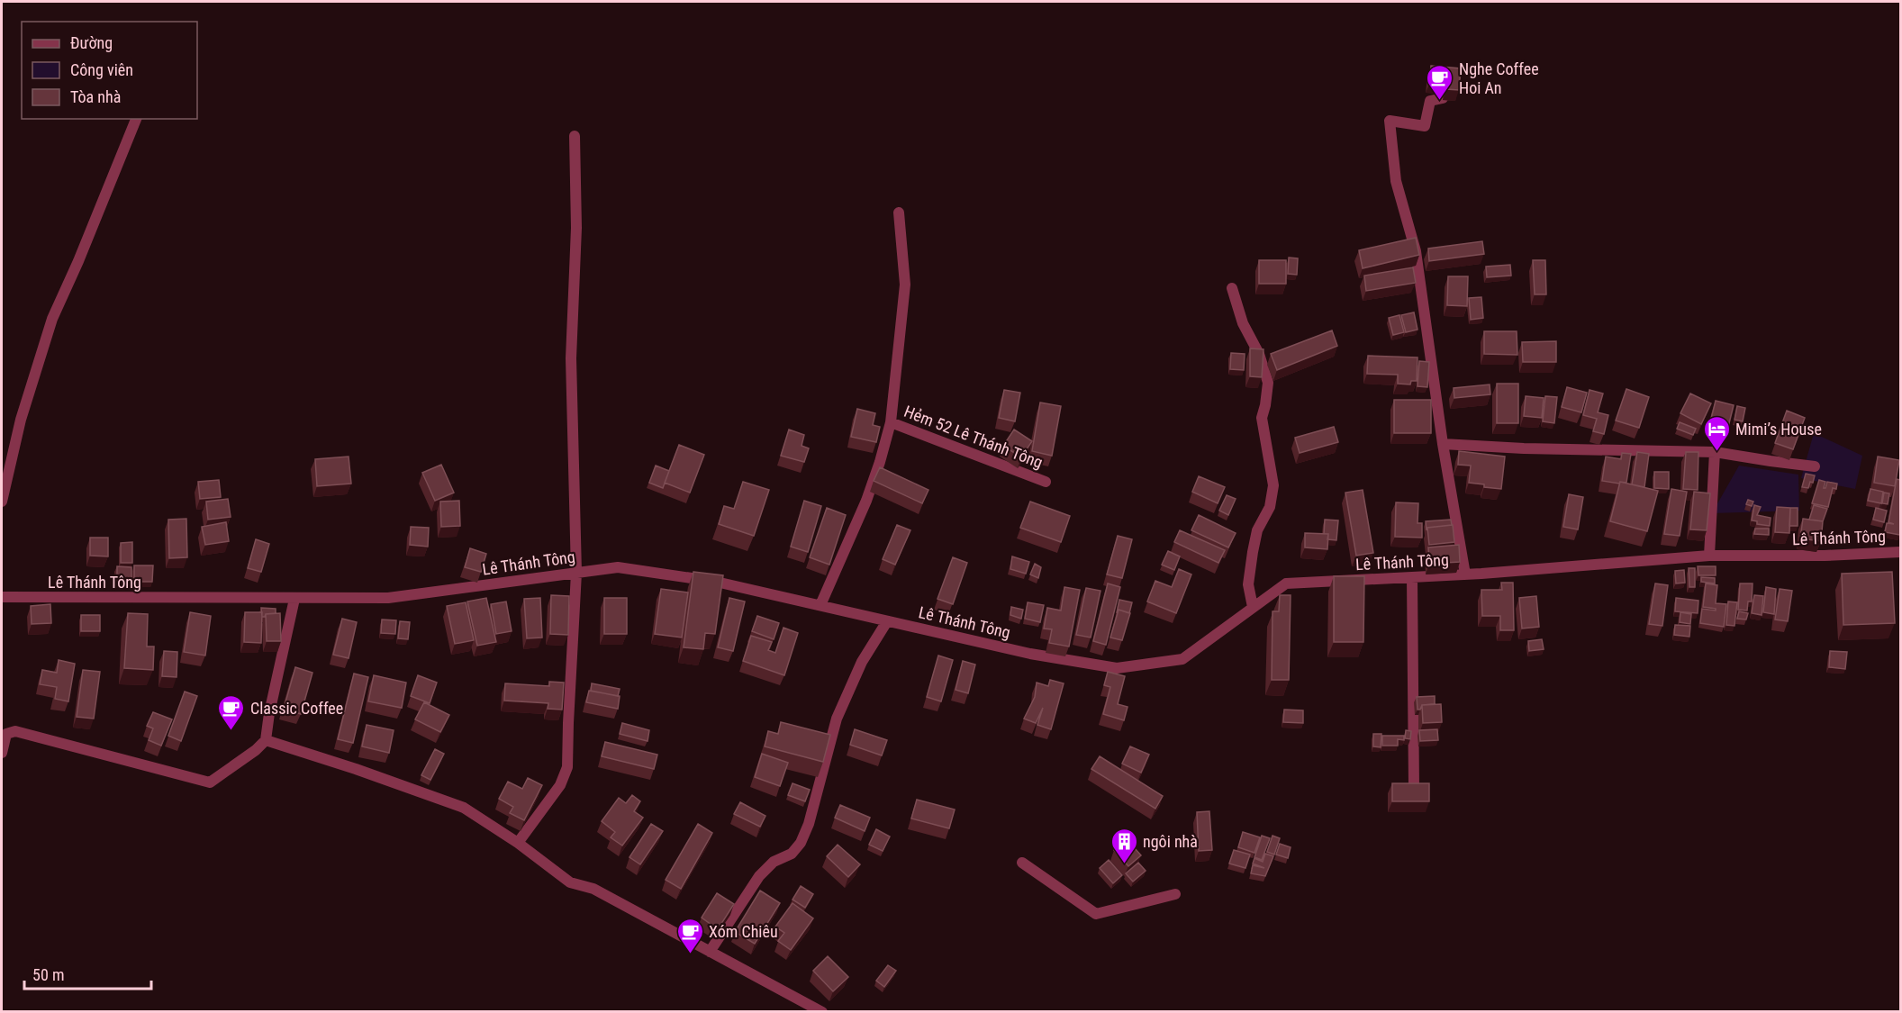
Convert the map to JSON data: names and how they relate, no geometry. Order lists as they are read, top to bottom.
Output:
{
  "streets": {
    "street": ["Hẻm 52 Lê Thánh Tông", "Lê Thánh Tông"]
  },
  "places": {
    "cafe": ["Nghe Coffee Hoi An", "Classic Coffee", "Xóm Chiêu"],
    "hotel": ["Mimi’s House"],
    "building": ["ngôi nhà"]
  },
  "legend": ["Đường", "Công viên", "Tòa nhà"],
  "scale_bar": "50 m"
}
